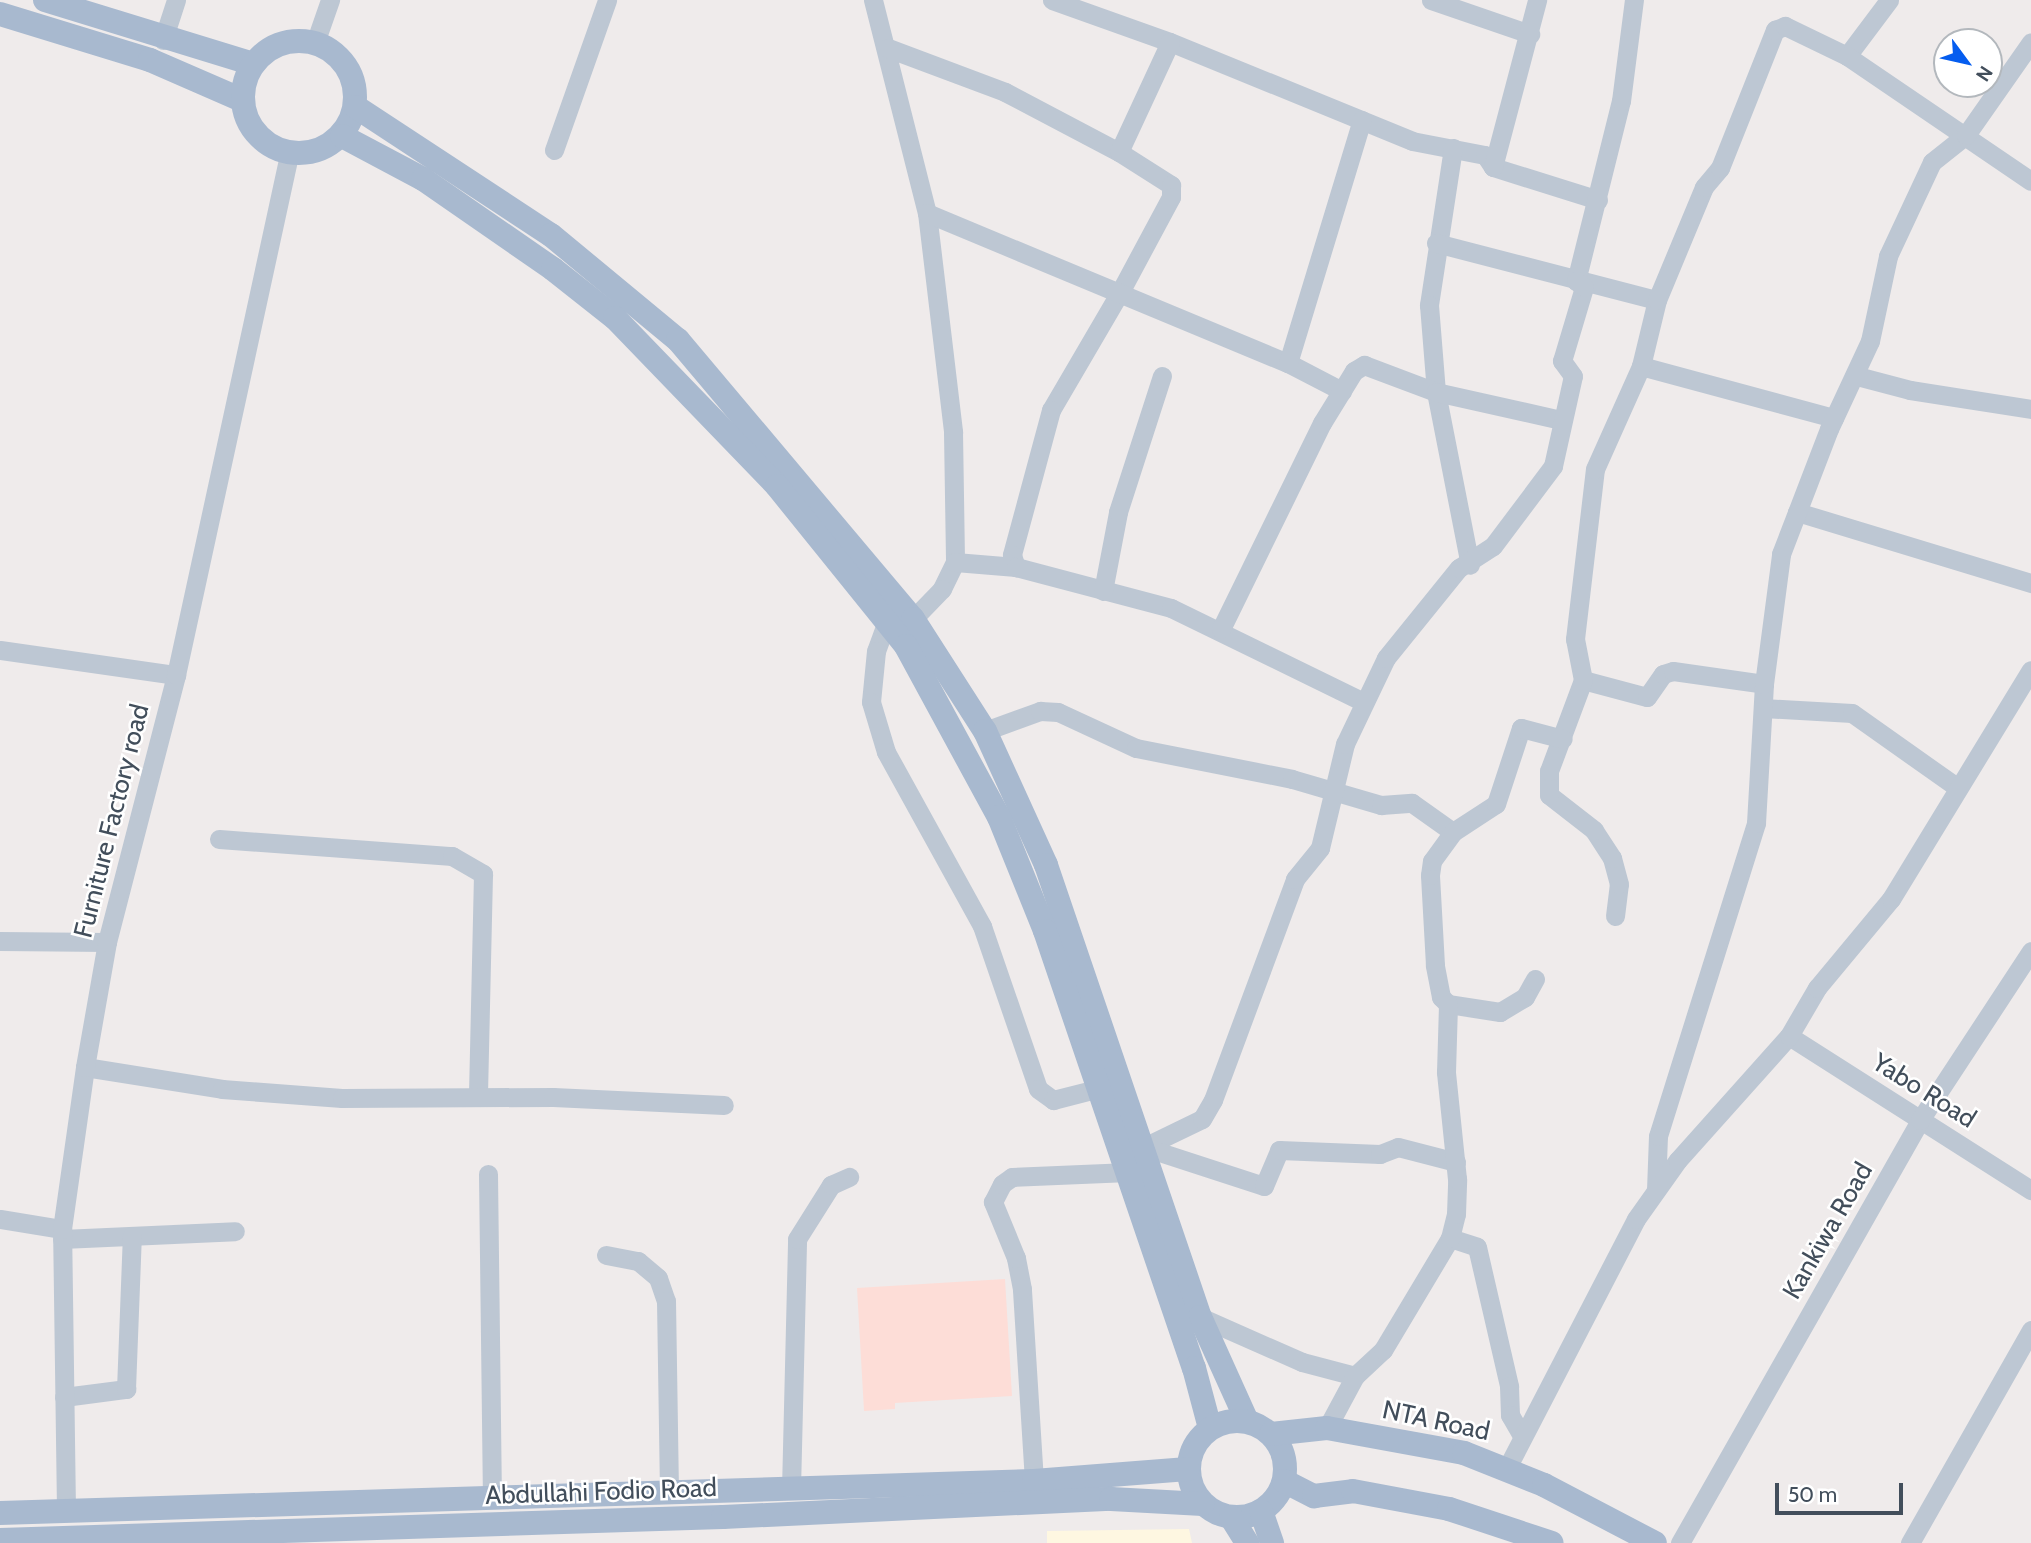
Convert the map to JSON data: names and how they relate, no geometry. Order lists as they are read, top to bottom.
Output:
{
  "streets": {
    "main road": ["NTA Road", "Abdullahi Fodio Road"],
    "street": ["Furniture Factory road", "Yabo Road", "Kankiwa Road"]
  },
  "crossings": [
    ["Furniture Factory road", "Abdullahi Fodio Road"],
    ["Yabo Road", "Kankiwa Road"],
    ["NTA Road", "Abdullahi Fodio Road"]
  ],
  "scale_bar": "50 m",
  "north": "bottom right"
}
